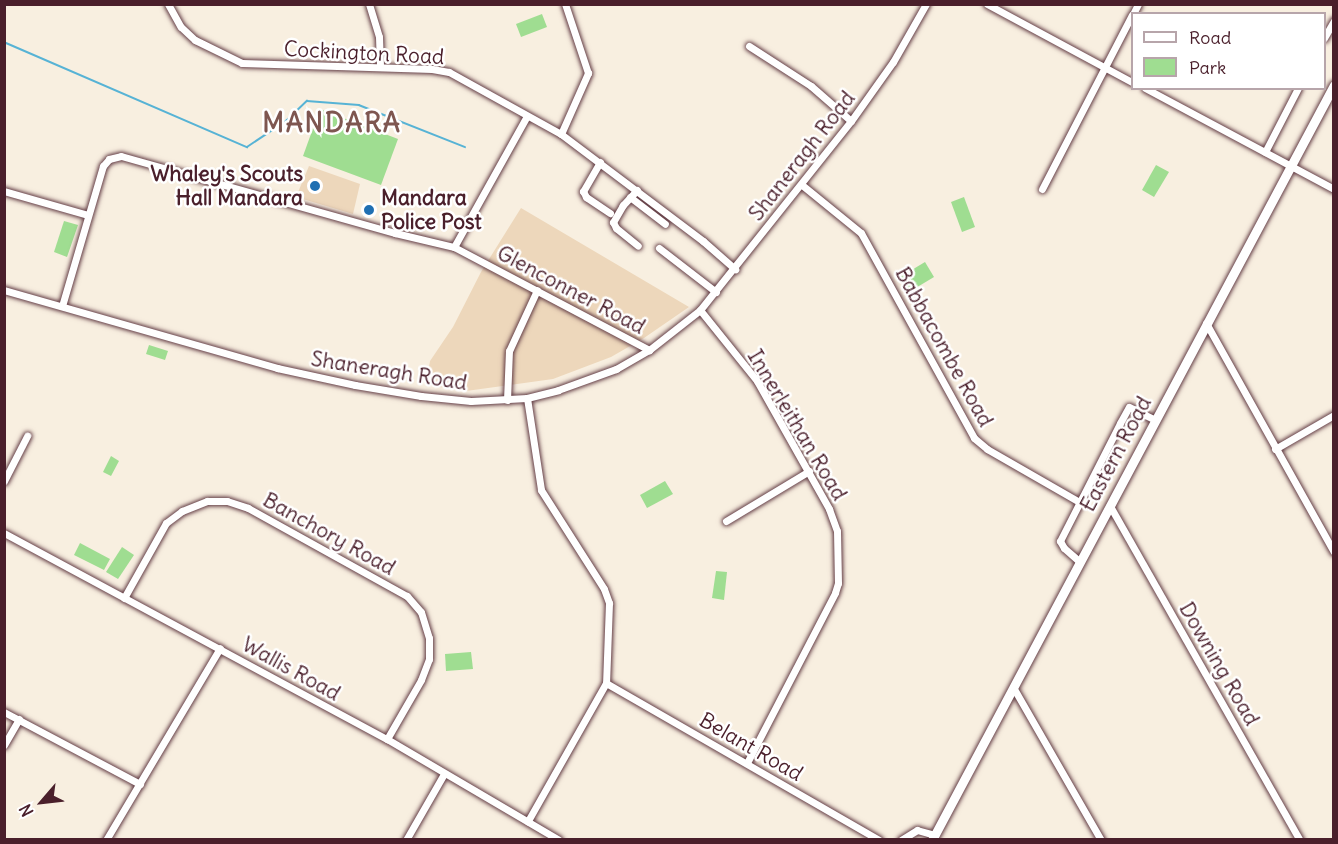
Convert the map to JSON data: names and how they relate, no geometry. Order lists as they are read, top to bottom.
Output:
{
  "streets": {
    "main road": ["Eastern Road"],
    "street": [
      "Cockington Road",
      "Shaneragh Road",
      "Glenconner Road",
      "Babbacombe Road",
      "Innerleithan Road",
      "Banchory Road",
      "Downing Road",
      "Wallis Road",
      "Belant Road"
    ]
  },
  "crossings": [
    ["Cockington Road", "Shaneragh Road"],
    ["Shaneragh Road", "Glenconner Road"],
    ["Shaneragh Road", "Babbacombe Road"],
    ["Shaneragh Road", "Innerleithan Road"],
    ["Innerleithan Road", "Belant Road"],
    ["Eastern Road", "Downing Road"],
    ["Banchory Road", "Wallis Road"]
  ],
  "districts": ["MANDARA"],
  "places": ["Whaley's Scouts Hall Mandara", "Mandara Police Post"],
  "legend": ["Road", "Park"],
  "north": "bottom left"
}
